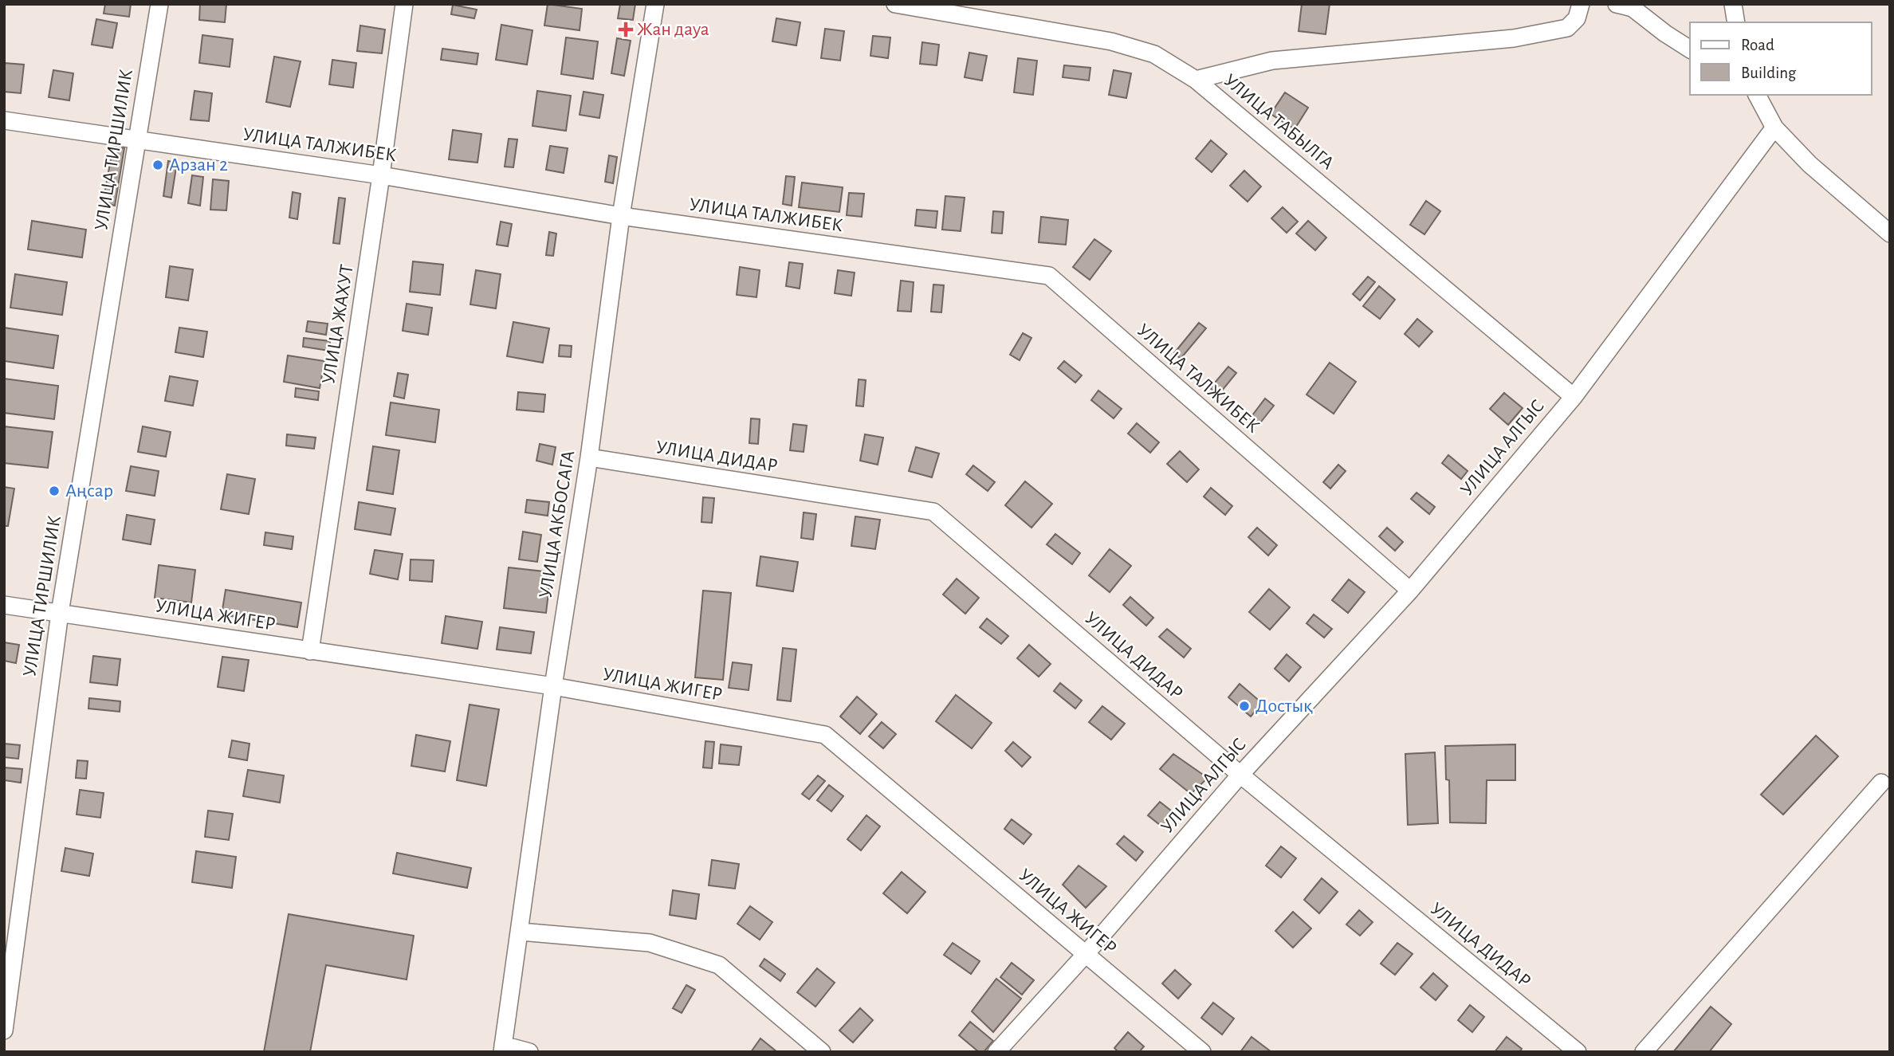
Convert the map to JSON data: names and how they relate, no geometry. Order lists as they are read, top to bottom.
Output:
{
  "streets": {
    "street": [
      "УЛИЦА ТАБЫЛГА",
      "УЛИЦА ТАЛЖИБЕК",
      "УЛИЦА ТИРШИЛИК",
      "УЛИЦА ЖАХУТ",
      "УЛИЦА АЛГЫС",
      "УЛИЦА ДИДАР",
      "УЛИЦА АКБОСАГА",
      "УЛИЦА ЖИГЕР"
    ]
  },
  "crossings": [
    ["УЛИЦА ТАБЫЛГА", "УЛИЦА АЛГЫС"],
    ["УЛИЦА ТАЛЖИБЕК", "УЛИЦА ТИРШИЛИК"],
    ["УЛИЦА ТАЛЖИБЕК", "УЛИЦА ЖАХУТ"],
    ["УЛИЦА ТАЛЖИБЕК", "УЛИЦА АЛГЫС"],
    ["УЛИЦА ТАЛЖИБЕК", "УЛИЦА АКБОСАГА"],
    ["УЛИЦА ТИРШИЛИК", "УЛИЦА ЖИГЕР"],
    ["УЛИЦА ЖАХУТ", "УЛИЦА ЖИГЕР"],
    ["УЛИЦА АЛГЫС", "УЛИЦА ДИДАР"],
    ["УЛИЦА АЛГЫС", "УЛИЦА ЖИГЕР"],
    ["УЛИЦА ДИДАР", "УЛИЦА АКБОСАГА"],
    ["УЛИЦА АКБОСАГА", "УЛИЦА ЖИГЕР"]
  ],
  "places": {
    "health": ["Жан дауа"],
    "other": ["Арзан 2", "Аңсар", "Достық"]
  },
  "legend": ["Road", "Building"]
}
